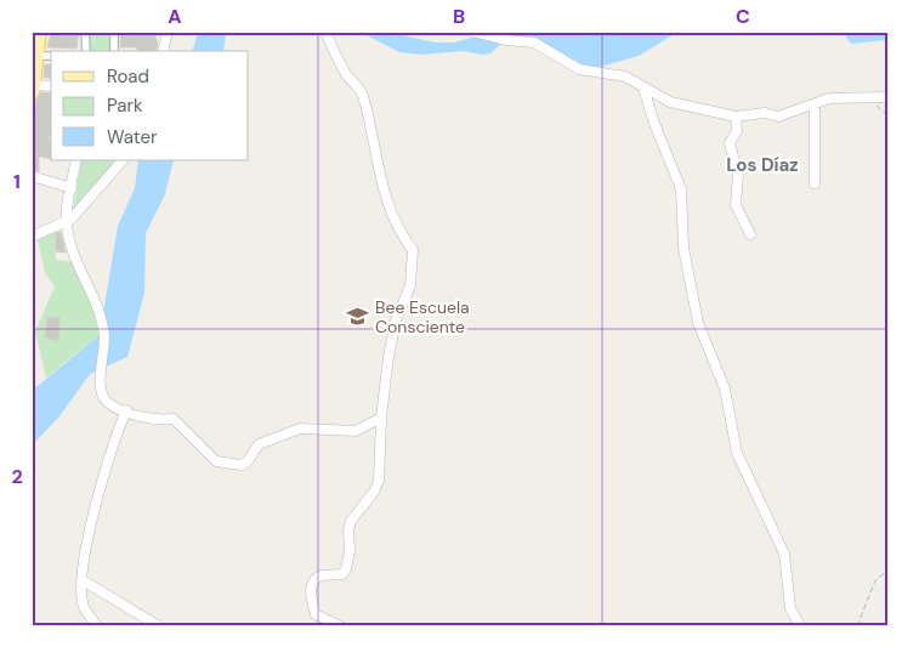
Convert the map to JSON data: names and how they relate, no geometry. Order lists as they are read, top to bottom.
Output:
{
  "districts": ["Los Díaz"],
  "places": {
    "school or university": ["Bee Escuela Consciente"]
  },
  "legend": ["Road", "Park", "Water"],
  "grid": {
    "columns": ["A", "B", "C"],
    "rows": ["1", "2"]
  }
}
